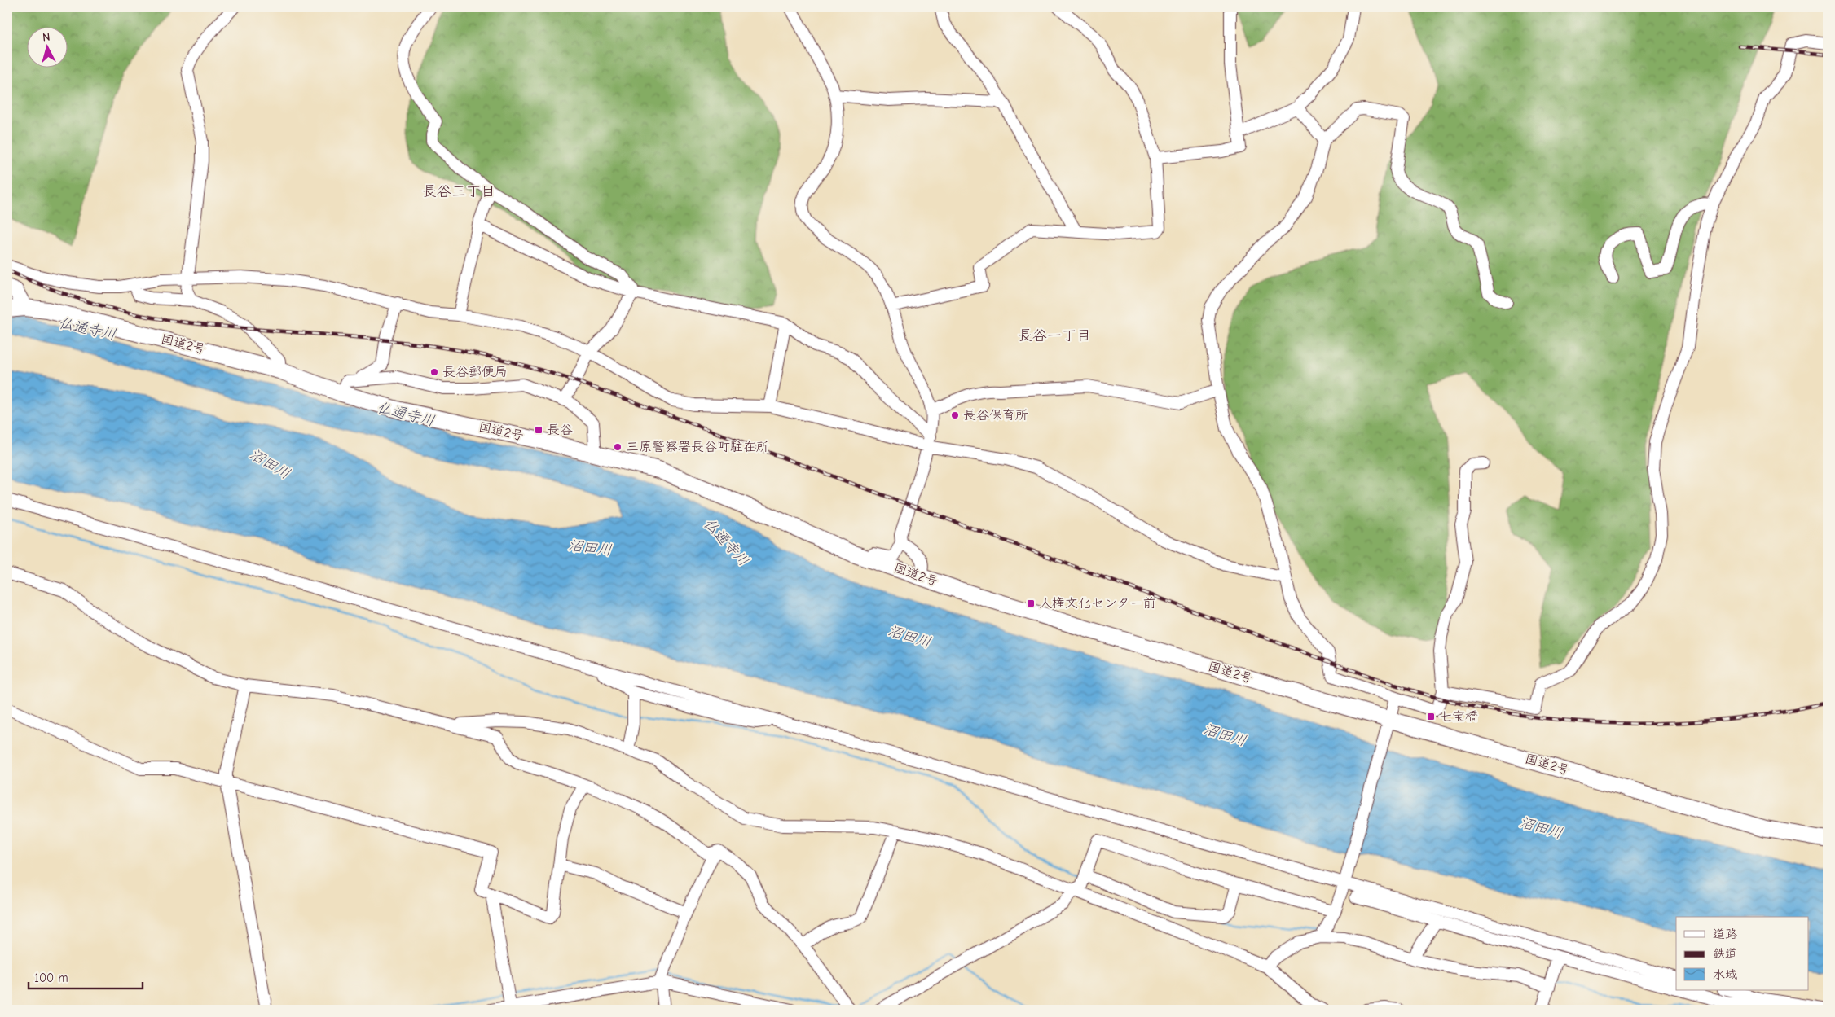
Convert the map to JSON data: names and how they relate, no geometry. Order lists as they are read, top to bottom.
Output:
{
  "streets": {
    "highway": ["国道2号"]
  },
  "districts": ["長谷三丁目", "長谷一丁目"],
  "water": ["仏通寺川", "沼田川"],
  "places": {
    "other": ["長谷郵便局", "長谷保育所", "三原警察署長谷町駐在所"],
    "transit": ["長谷", "人権文化センター前", "七宝橋"]
  },
  "legend": ["道路", "鉄道", "水域"],
  "scale_bar": "100 m",
  "north": "top"
}
